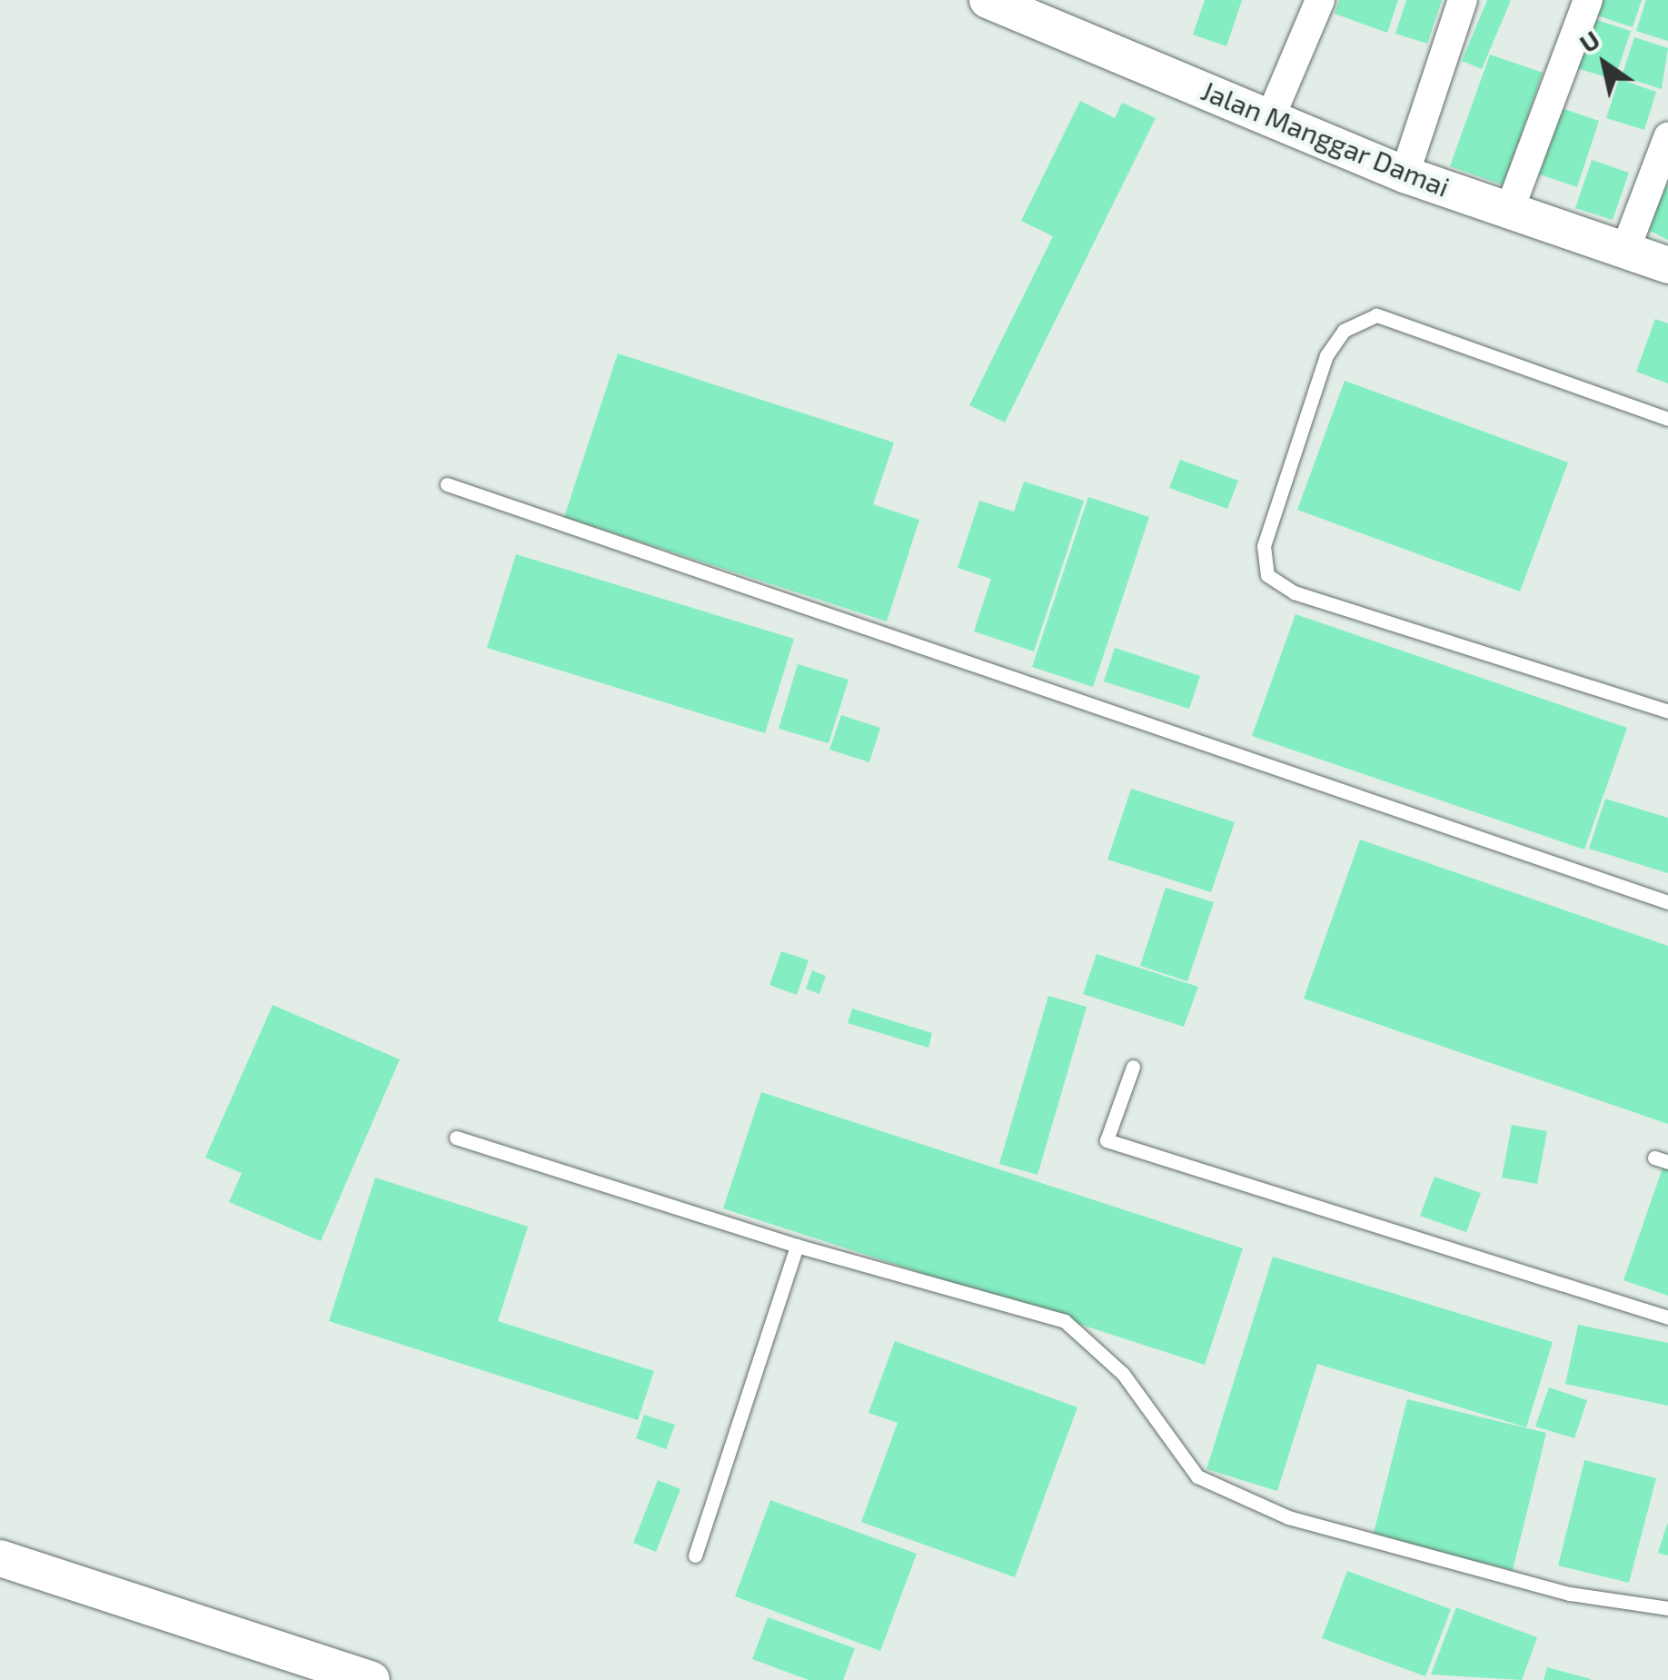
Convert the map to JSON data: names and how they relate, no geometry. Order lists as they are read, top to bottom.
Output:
{
  "streets": {
    "street": ["Jalan Manggar Damai"]
  },
  "north": "top left"
}
